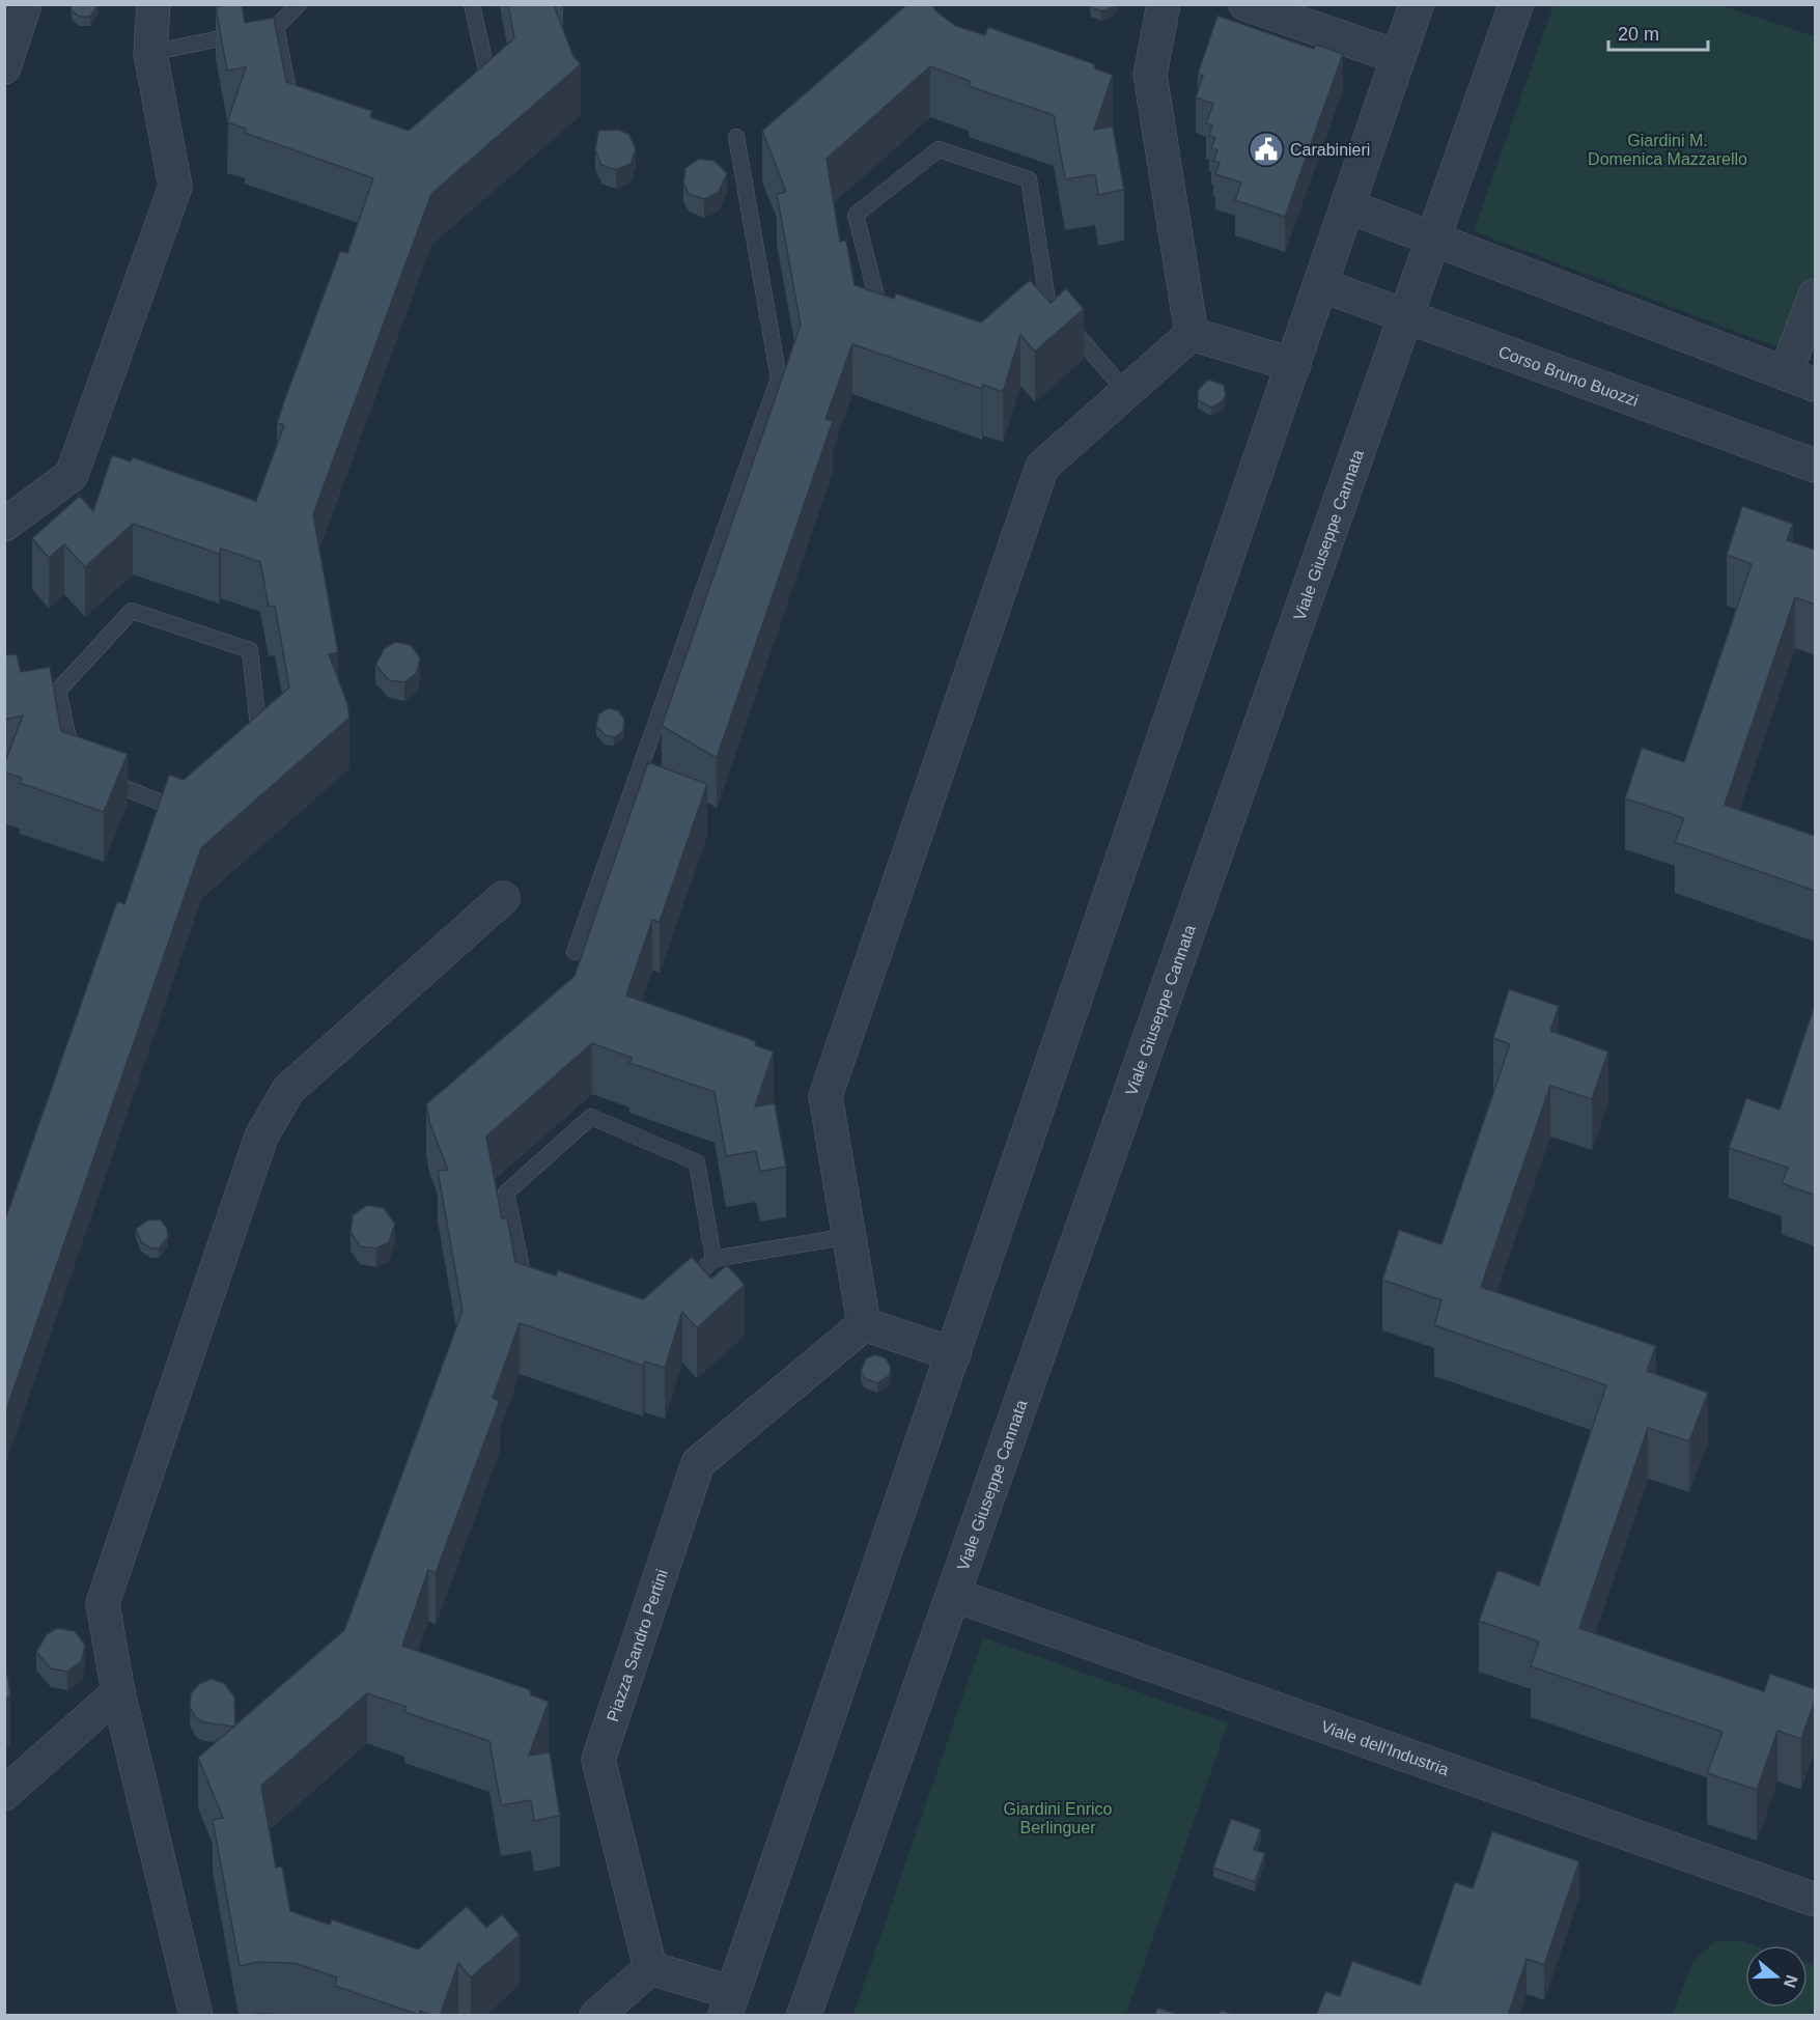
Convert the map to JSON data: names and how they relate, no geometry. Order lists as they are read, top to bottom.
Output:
{
  "streets": {
    "street": [
      "Corso Bruno Buozzi",
      "Viale Giuseppe Cannata",
      "Piazza Sandro Pertini",
      "Viale dell'Industria"
    ]
  },
  "crossings": [
    ["Corso Bruno Buozzi", "Viale Giuseppe Cannata"],
    ["Viale Giuseppe Cannata", "Viale dell'Industria"]
  ],
  "parks": ["Giardini M. Domenica Mazzarello", "Giardini Enrico Berlinguer"],
  "places": {
    "public building": ["Carabinieri"]
  },
  "scale_bar": "20 m",
  "north": "right"
}
